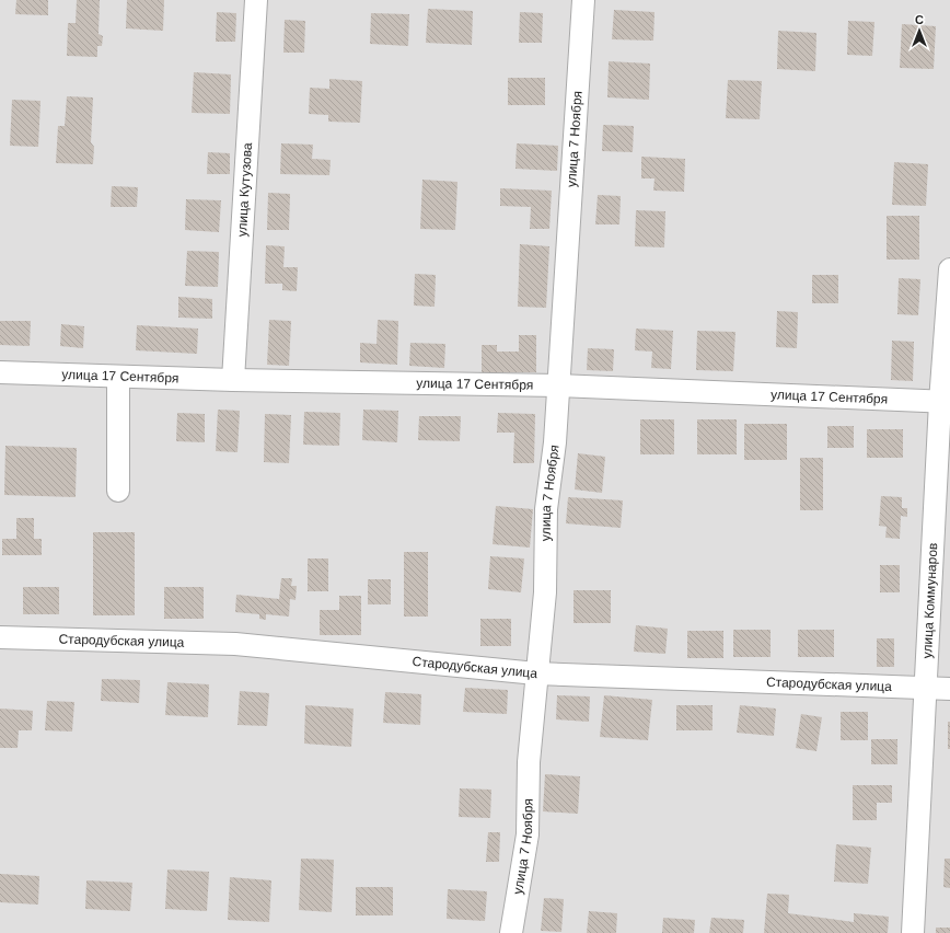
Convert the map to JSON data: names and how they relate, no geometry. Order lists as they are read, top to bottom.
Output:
{
  "streets": {
    "street": [
      "улица 7 Ноября",
      "улица Кутузова",
      "улица 17 Сентября",
      "улица Коммунаров",
      "Стародубская улица"
    ]
  },
  "crossings": [
    ["улица 7 Ноября", "улица 17 Сентября"],
    ["улица 7 Ноября", "Стародубская улица"],
    ["улица Кутузова", "улица 17 Сентября"],
    ["улица 17 Сентября", "улица Коммунаров"],
    ["улица Коммунаров", "Стародубская улица"]
  ],
  "north": "top"
}
